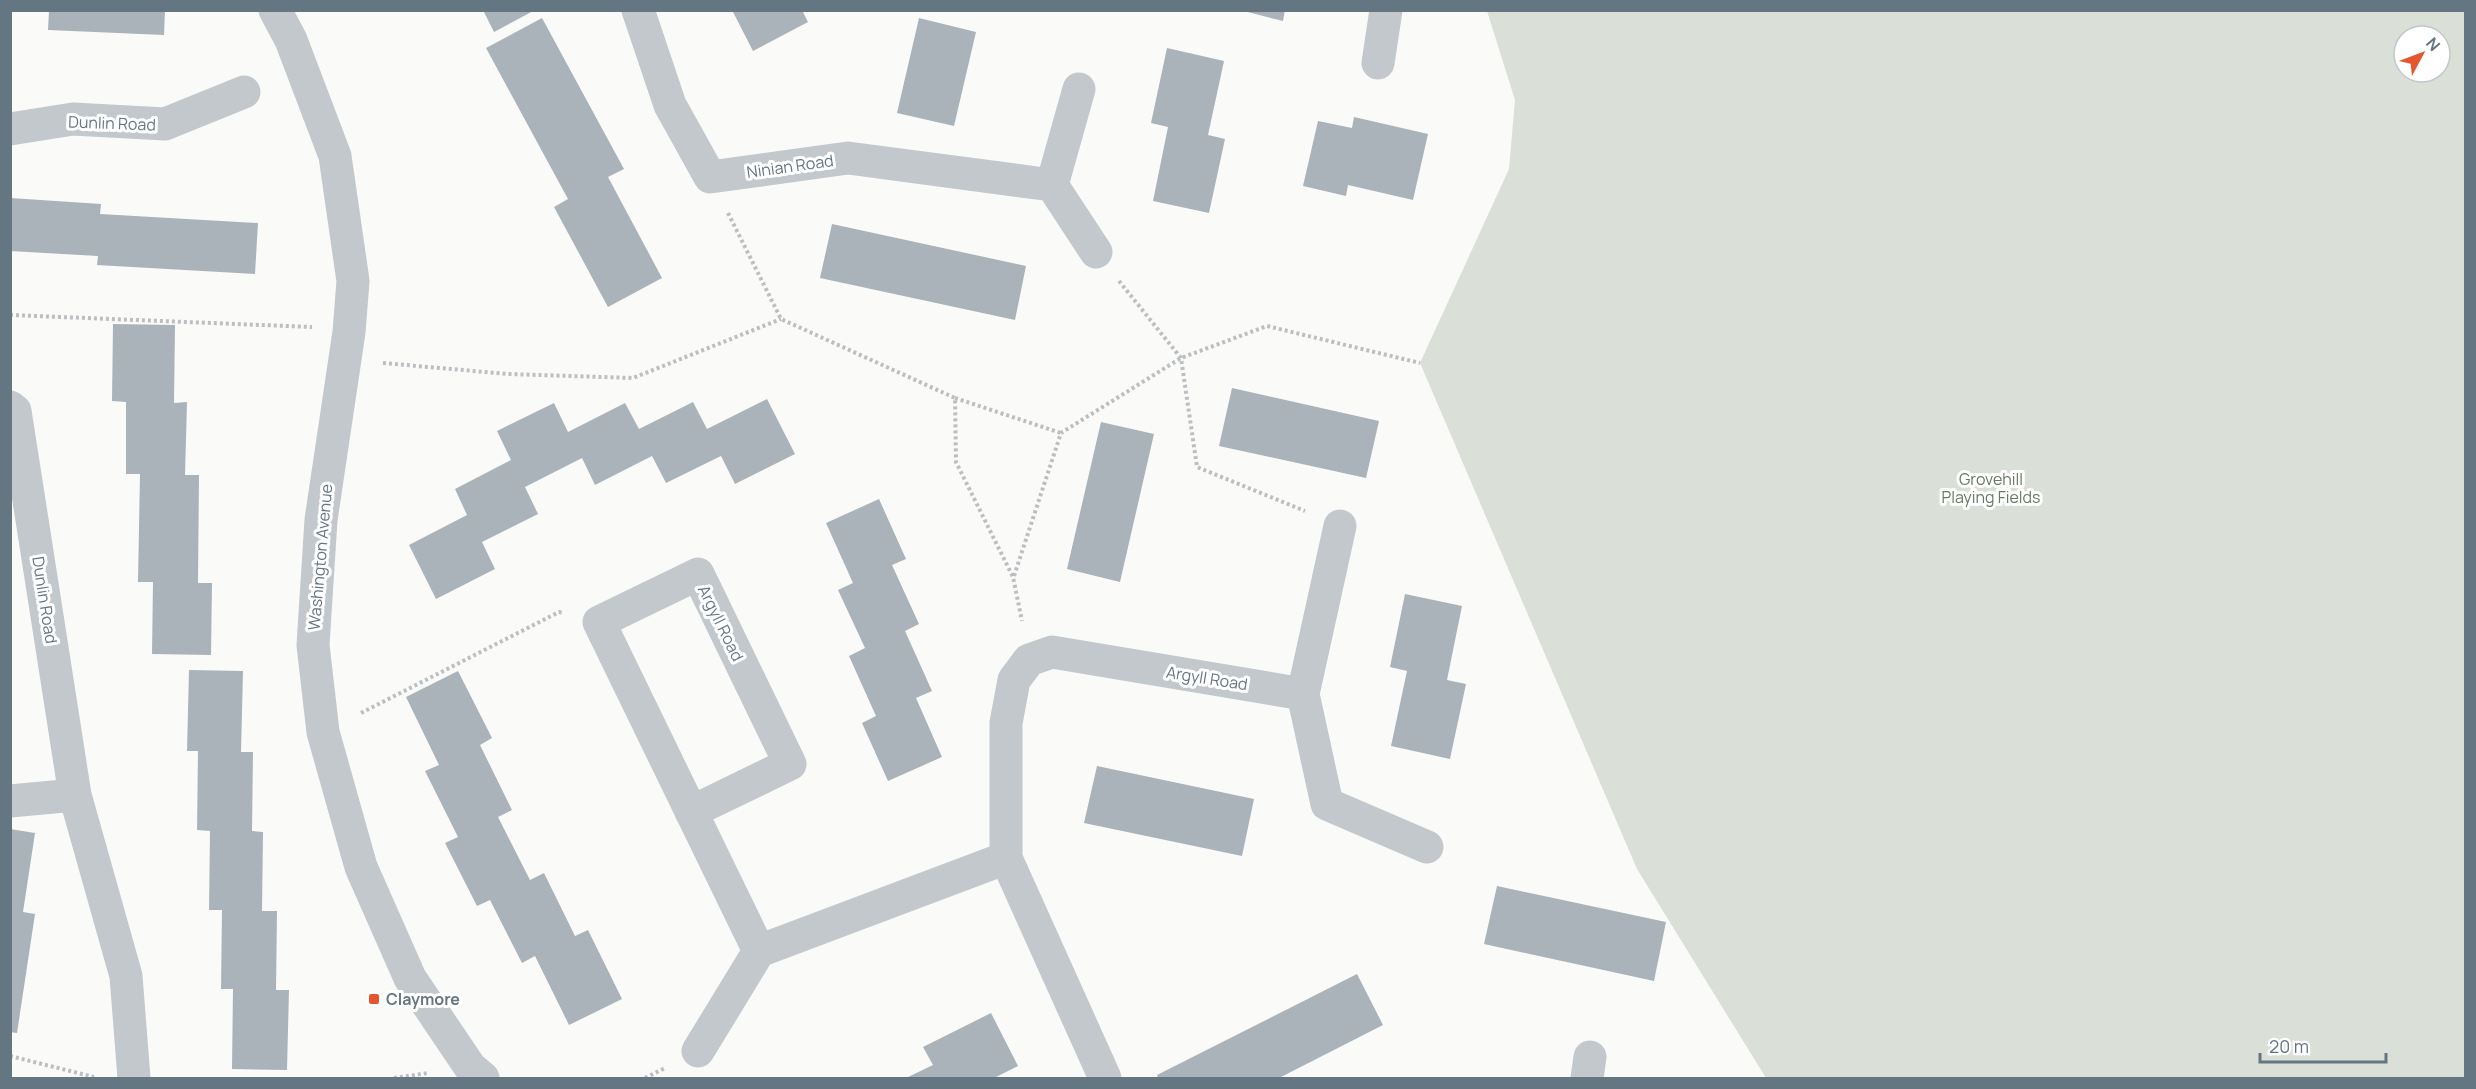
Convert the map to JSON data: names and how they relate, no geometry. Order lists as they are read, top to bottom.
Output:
{
  "streets": {
    "street": [
      "Dunlin Road",
      "Ninian Road",
      "Washington Avenue",
      "Argyll Road"
    ]
  },
  "parks": ["Grovehill Playing Fields"],
  "places": {
    "transit": ["Claymore"]
  },
  "scale_bar": "20 m",
  "north": "top right"
}
